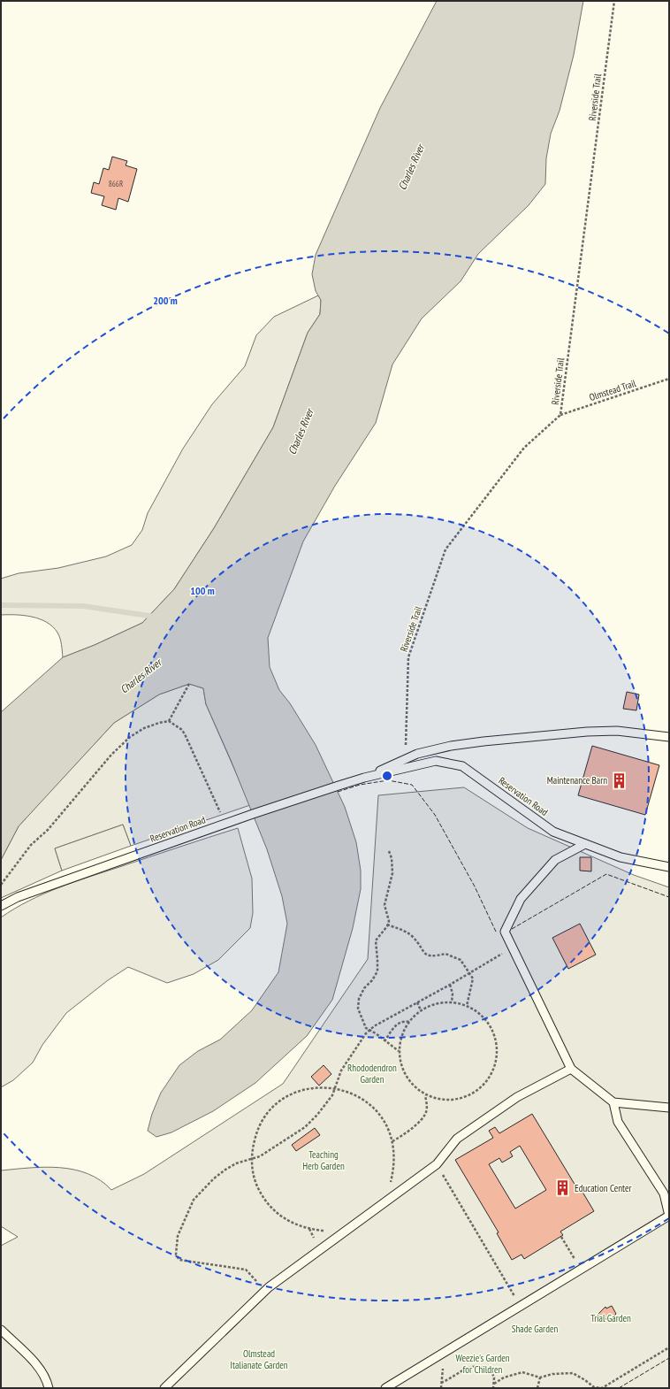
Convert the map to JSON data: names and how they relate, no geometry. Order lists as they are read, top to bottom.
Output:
{
  "streets": {
    "lane": ["Reservation Road"],
    "path": ["Riverside Trail", "Olmstead Trail"]
  },
  "crossings": [
    ["Riverside Trail", "Olmstead Trail"],
    ["Riverside Trail", "Reservation Road"]
  ],
  "water": ["Charles River"],
  "parks": [
    "Rhododendron Garden",
    "Teaching Herb Garden",
    "Trial Garden",
    "Shade Garden",
    "Olmstead Italianate Garden",
    "Weezie's Garden for Children"
  ],
  "places": {
    "building": ["Maintenance Barn", "Education Center"]
  },
  "house_numbers": ["866R"],
  "rings": ["200 m", "100 m"]
}
